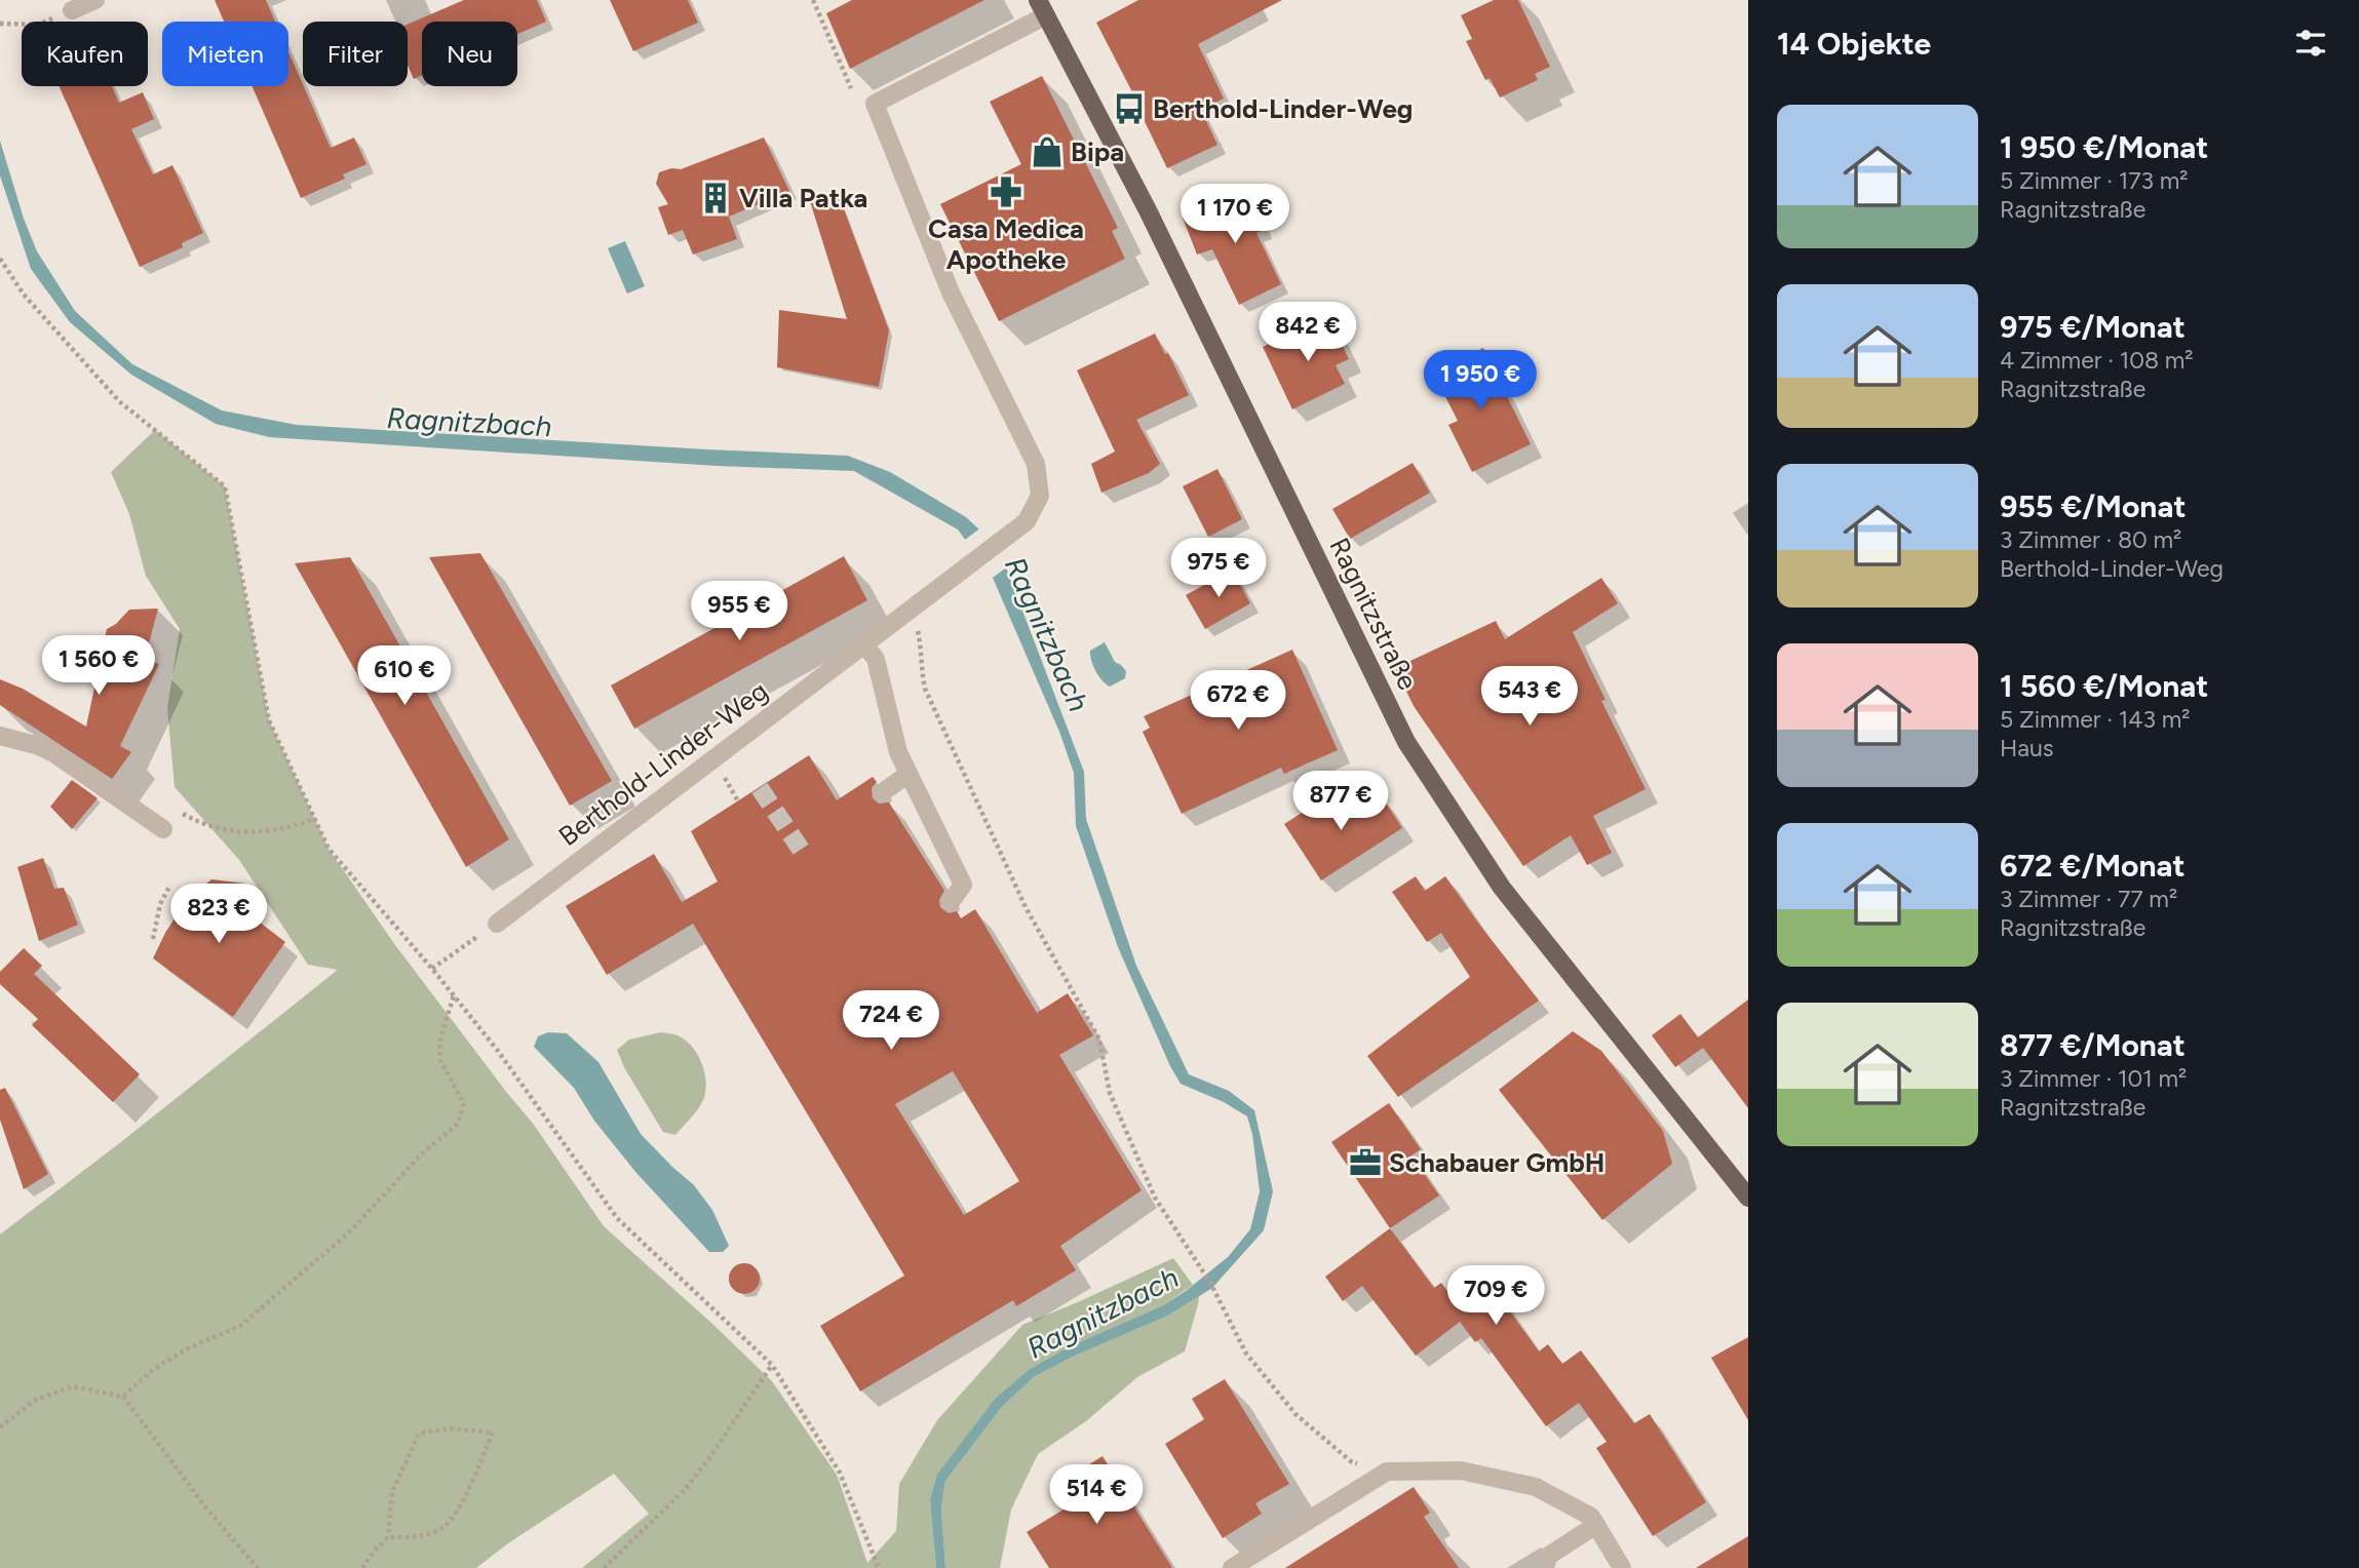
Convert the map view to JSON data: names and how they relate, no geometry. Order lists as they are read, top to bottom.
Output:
{
  "streets": {
    "main road": ["Ragnitzstraße"],
    "street": ["Berthold-Linder-Weg"]
  },
  "crossings": [
    ["Ragnitzstraße", "Berthold-Linder-Weg"]
  ],
  "water": ["Ragnitzbach"],
  "places": {
    "bus stop": ["Berthold-Linder-Weg"],
    "shop": ["Bipa"],
    "pharmacy": ["Casa Medica Apotheke"],
    "building": ["Villa Patka"],
    "office": ["Schabauer GmbH"]
  },
  "page": {
    "heading": "14 Objekte",
    "chip": [
      "Kaufen",
      "Mieten",
      "Filter",
      "Neu"
    ],
    "list": [
      {
        "name": "1 950 €/Monat",
        "note": "5 Zimmer · 173 m² · Ragnitzstraße"
      },
      {
        "name": "975 €/Monat",
        "note": "4 Zimmer · 108 m² · Ragnitzstraße"
      },
      {
        "name": "955 €/Monat",
        "note": "3 Zimmer · 80 m² · Berthold-Linder-Weg"
      },
      {
        "name": "1 560 €/Monat",
        "note": "5 Zimmer · 143 m² · Haus"
      },
      {
        "name": "672 €/Monat",
        "note": "3 Zimmer · 77 m² · Ragnitzstraße"
      },
      {
        "name": "877 €/Monat",
        "note": "3 Zimmer · 101 m² · Ragnitzstraße"
      }
    ],
    "price": [
      "1 170 €",
      "842 €",
      "1 950 €",
      "975 €",
      "955 €",
      "1 560 €",
      "610 €",
      "543 €",
      "672 €",
      "877 €",
      "823 €",
      "724 €",
      "709 €",
      "514 €"
    ]
  }
}
